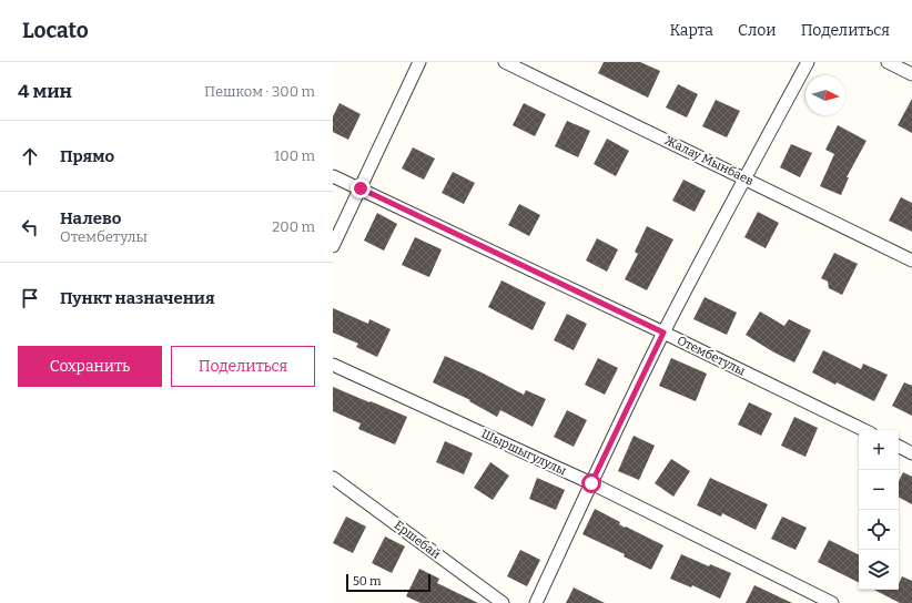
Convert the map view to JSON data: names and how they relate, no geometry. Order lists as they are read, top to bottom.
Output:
{
  "streets": {
    "street": [
      "Жалау Мынбаев",
      "Отембетулы",
      "Шыршыгулулы",
      "Ершебай"
    ]
  },
  "scale_bar": "50 m",
  "north": "right",
  "page": {
    "header": "Locato",
    "nav": ["Карта", "Слои", "Поделиться"],
    "heading": ["4 мин", "Пешком · 300 m"],
    "list": [
      ["Прямо", "100 m"],
      ["Налево", "Отембетулы", "200 m"],
      "Пункт назначения"
    ],
    "buttons": ["Сохранить", "Поделиться"],
    "map_buttons": ["+", "−"],
    "scale": "50 m"
  }
}
